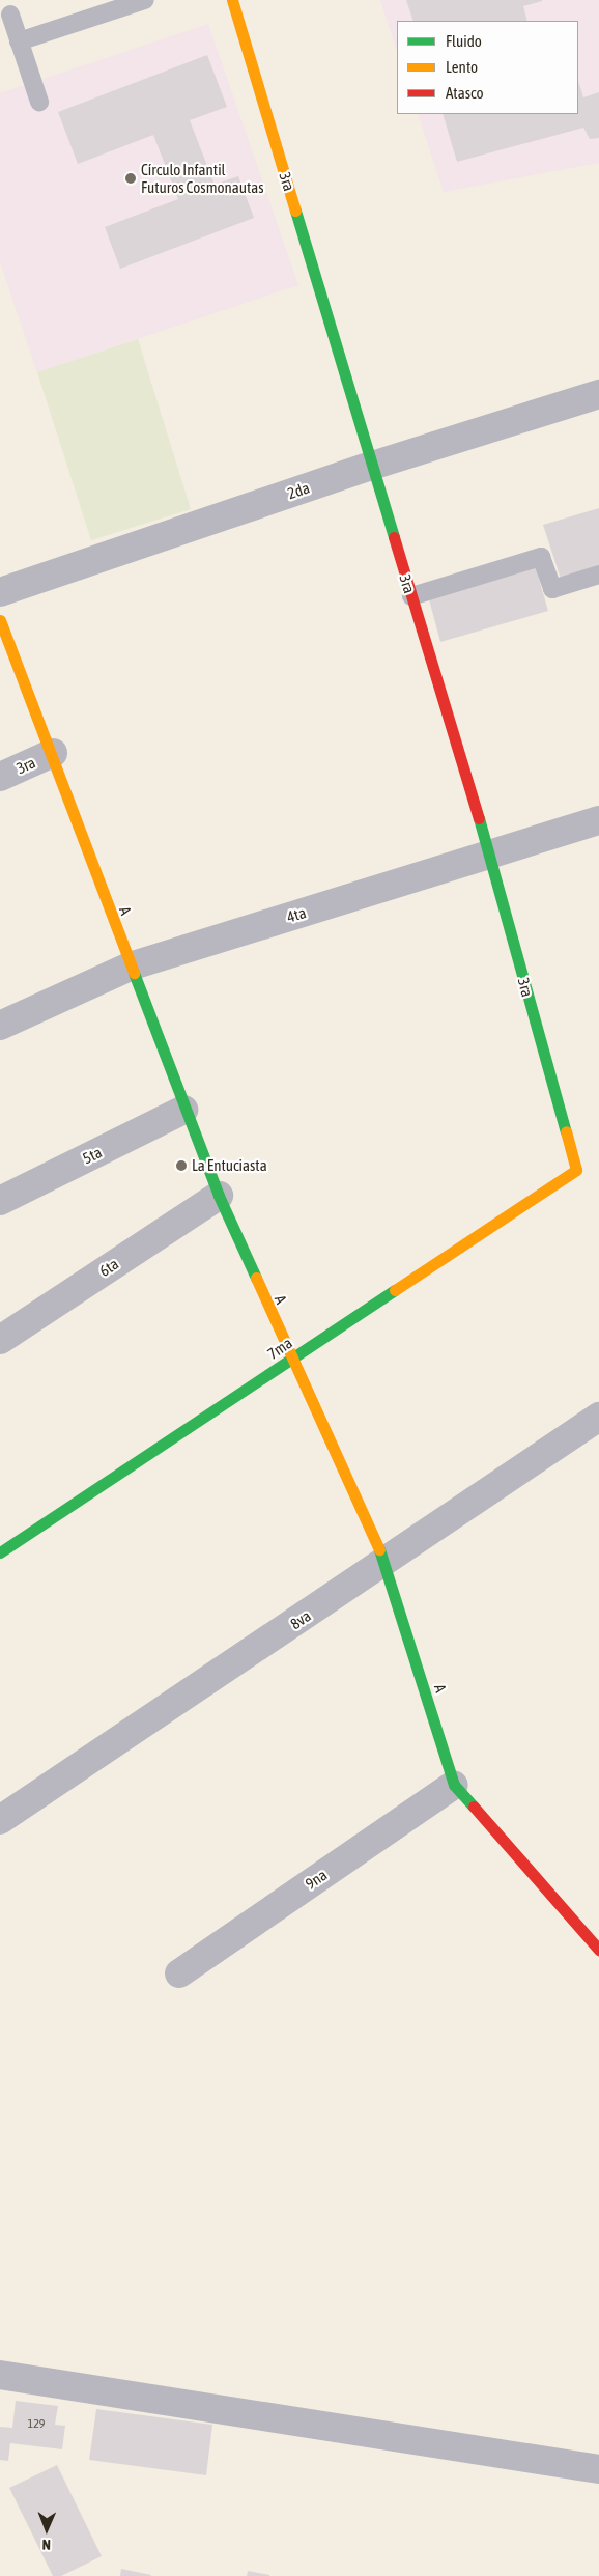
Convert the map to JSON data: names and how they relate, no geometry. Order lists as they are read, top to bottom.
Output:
{
  "streets": {
    "street": [
      "3ra",
      "2da",
      "A",
      "4ta",
      "5ta",
      "6ta",
      "7ma",
      "8va",
      "9na"
    ]
  },
  "crossings": [
    ["3ra", "2da"],
    ["3ra", "A"],
    ["3ra", "4ta"],
    ["3ra", "7ma"],
    ["A", "4ta"],
    ["A", "5ta"],
    ["A", "6ta"],
    ["A", "7ma"],
    ["A", "8va"],
    ["A", "9na"]
  ],
  "places": ["Círculo Infantil Futuros Cosmonautas", "La Entuciasta"],
  "house_numbers": ["129"],
  "legend": ["Fluido", "Lento", "Atasco"],
  "north": "bottom"
}
